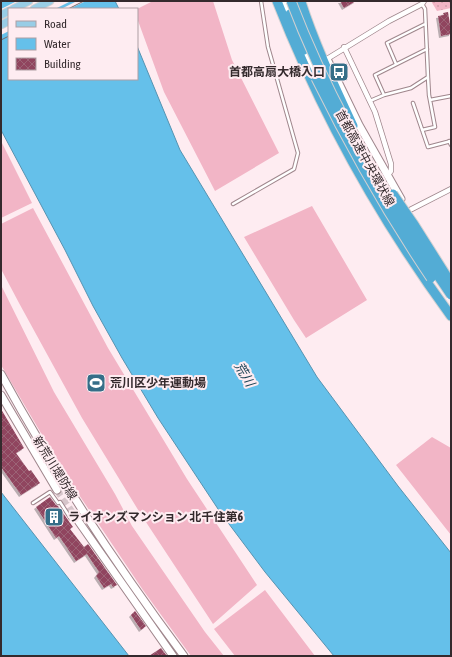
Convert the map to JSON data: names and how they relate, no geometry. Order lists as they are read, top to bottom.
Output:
{
  "streets": {
    "highway": ["首都高速中央環状線"],
    "main road": ["新荒川堤防線"]
  },
  "water": ["荒川"],
  "places": {
    "bus stop": ["首都高扇大橋入口"],
    "sports": ["荒川区少年運動場"],
    "building": ["ライオンズマンション 北千住第6"]
  },
  "legend": ["Road", "Water", "Building"]
}
